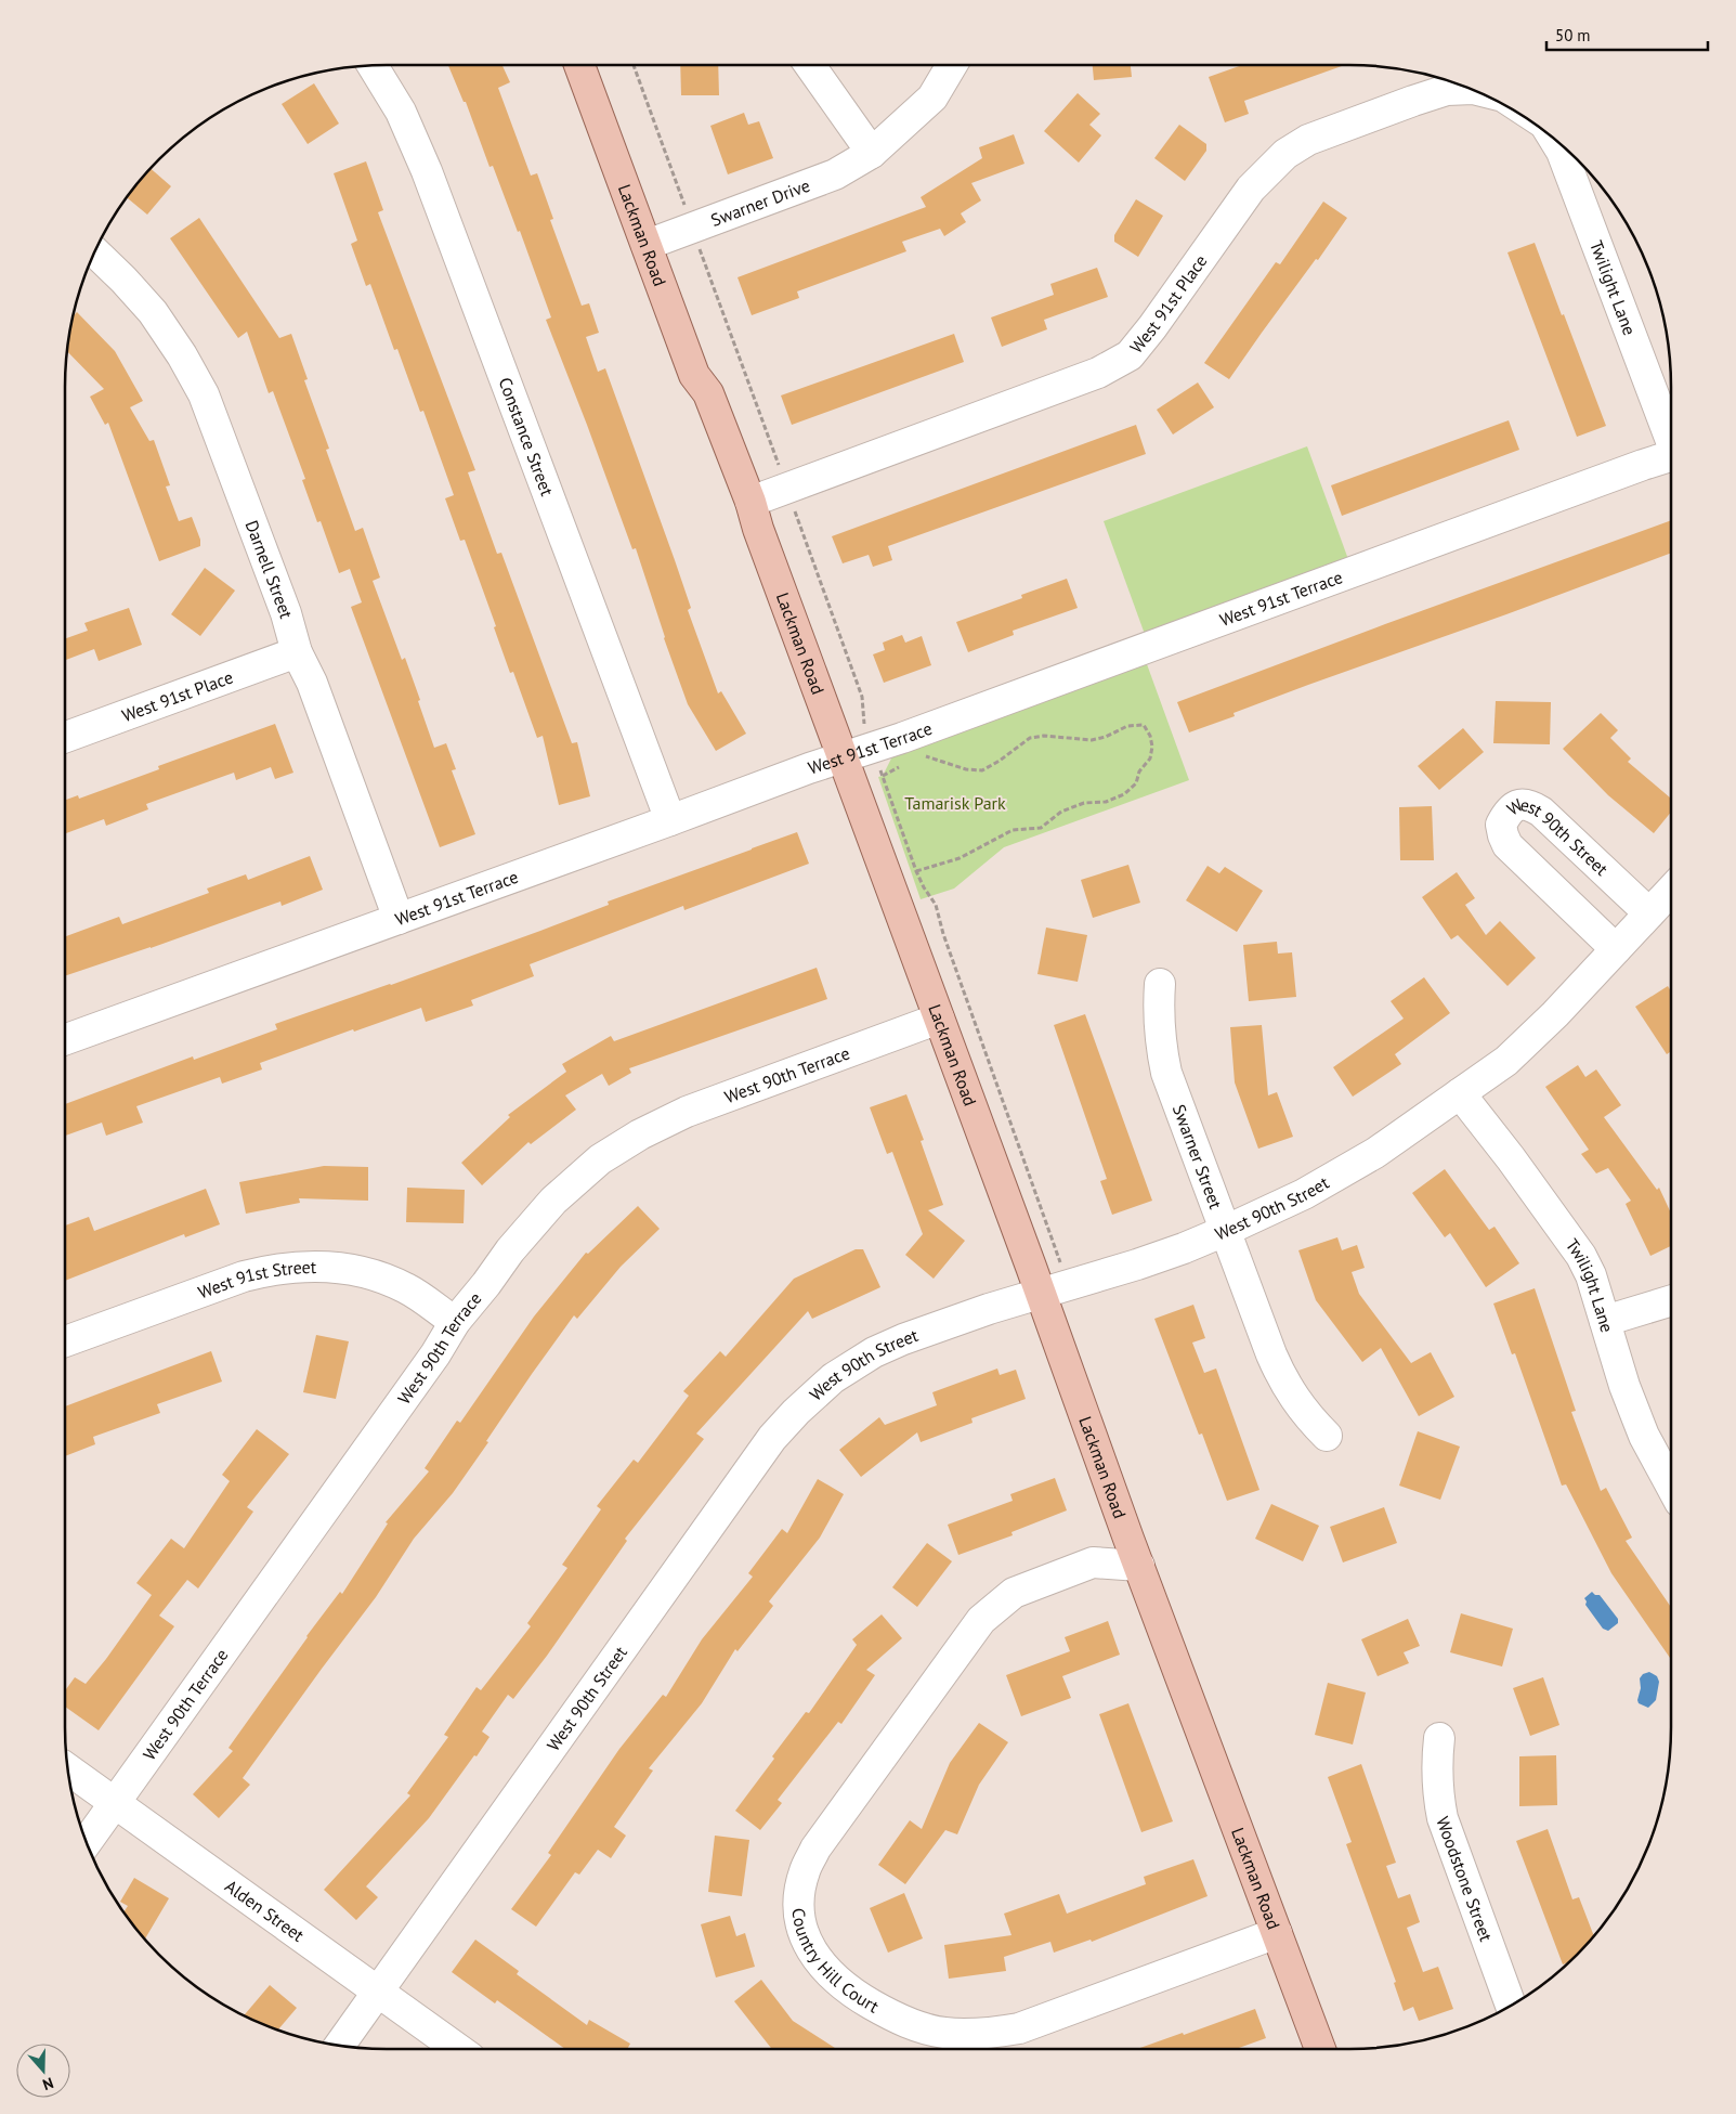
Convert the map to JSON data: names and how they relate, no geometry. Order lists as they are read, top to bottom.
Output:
{
  "streets": {
    "main road": ["Lackman Road"],
    "street": [
      "Swarner Drive",
      "Twilight Lane",
      "West 91st Place",
      "Constance Street",
      "Darnell Street",
      "West 91st Terrace",
      "West 90th Street",
      "West 90th Terrace",
      "Swarner Street",
      "West 91st Street",
      "Woodstone Street",
      "Alden Street",
      "Country Hill Court"
    ]
  },
  "crossings": [
    ["Swarner Drive", "Lackman Road"],
    ["Lackman Road", "West 91st Place"],
    ["Lackman Road", "West 91st Terrace"],
    ["Lackman Road", "West 90th Street"],
    ["Lackman Road", "West 90th Terrace"],
    ["Lackman Road", "Country Hill Court"],
    ["Twilight Lane", "West 90th Street"],
    ["West 91st Place", "Darnell Street"],
    ["Constance Street", "West 91st Terrace"],
    ["Darnell Street", "West 91st Terrace"],
    ["West 90th Street", "Swarner Street"],
    ["West 90th Street", "Alden Street"],
    ["West 90th Terrace", "West 91st Street"],
    ["West 90th Terrace", "Alden Street"]
  ],
  "parks": ["Tamarisk Park"],
  "scale_bar": "50 m",
  "north": "bottom"
}
